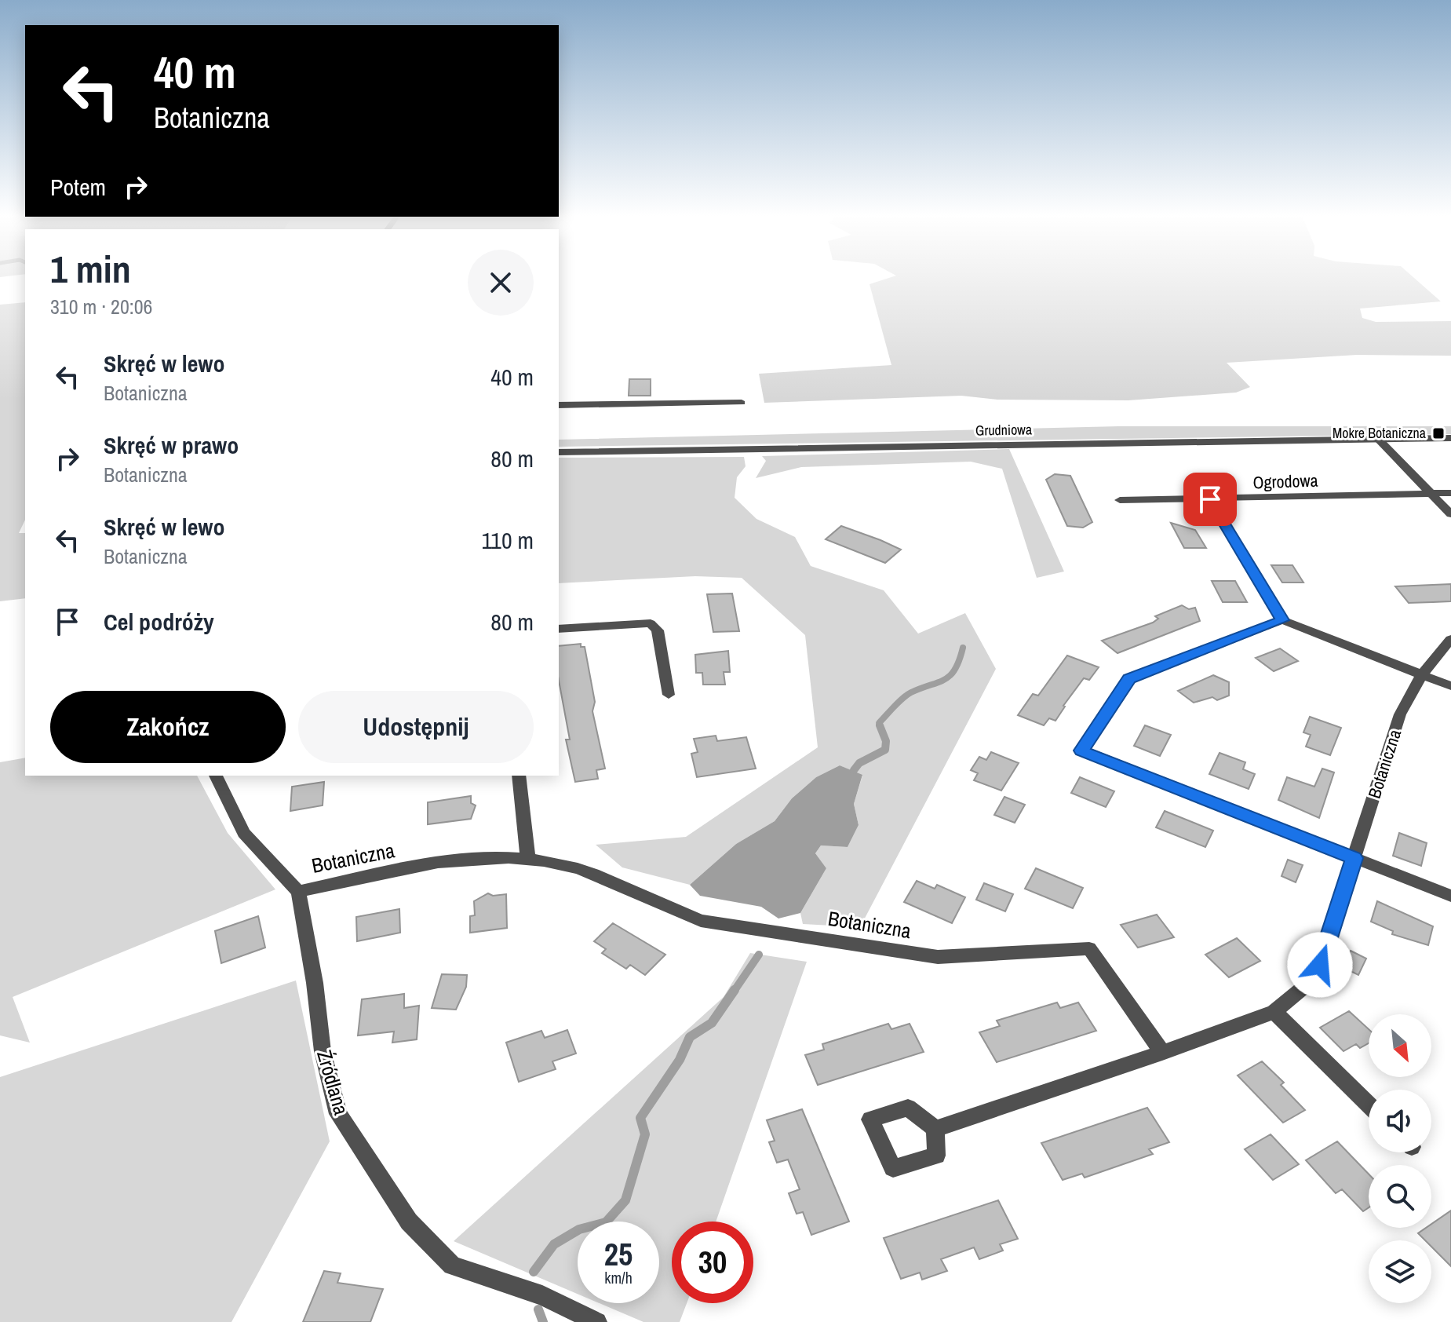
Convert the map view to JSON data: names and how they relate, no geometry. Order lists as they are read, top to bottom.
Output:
{
  "streets": {
    "street": [
      "Grudniowa",
      "Ogrodowa",
      "Botaniczna",
      "Źródlana"
    ]
  },
  "crossings": [
    ["Botaniczna", "Źródlana"]
  ],
  "places": {
    "transit": ["Mokre Botaniczna"]
  },
  "north": "bottom right",
  "page": {
    "turn": ["40 m", "Botaniczna"],
    "then": "Potem",
    "heading": ["1 min", "310 m · 20:06"],
    "list": [
      {
        "name": "Skręć w lewo",
        "note": "Botaniczna",
        "value": "40 m"
      },
      {
        "name": "Skręć w prawo",
        "note": "Botaniczna",
        "value": "80 m"
      },
      {
        "name": "Skręć w lewo",
        "note": "Botaniczna",
        "value": "110 m"
      },
      {
        "name": "Cel podróży",
        "value": "80 m"
      }
    ],
    "buttons": ["Zakończ", "Udostępnij"],
    "speed": "25 km/h",
    "limit": "30"
  }
}
